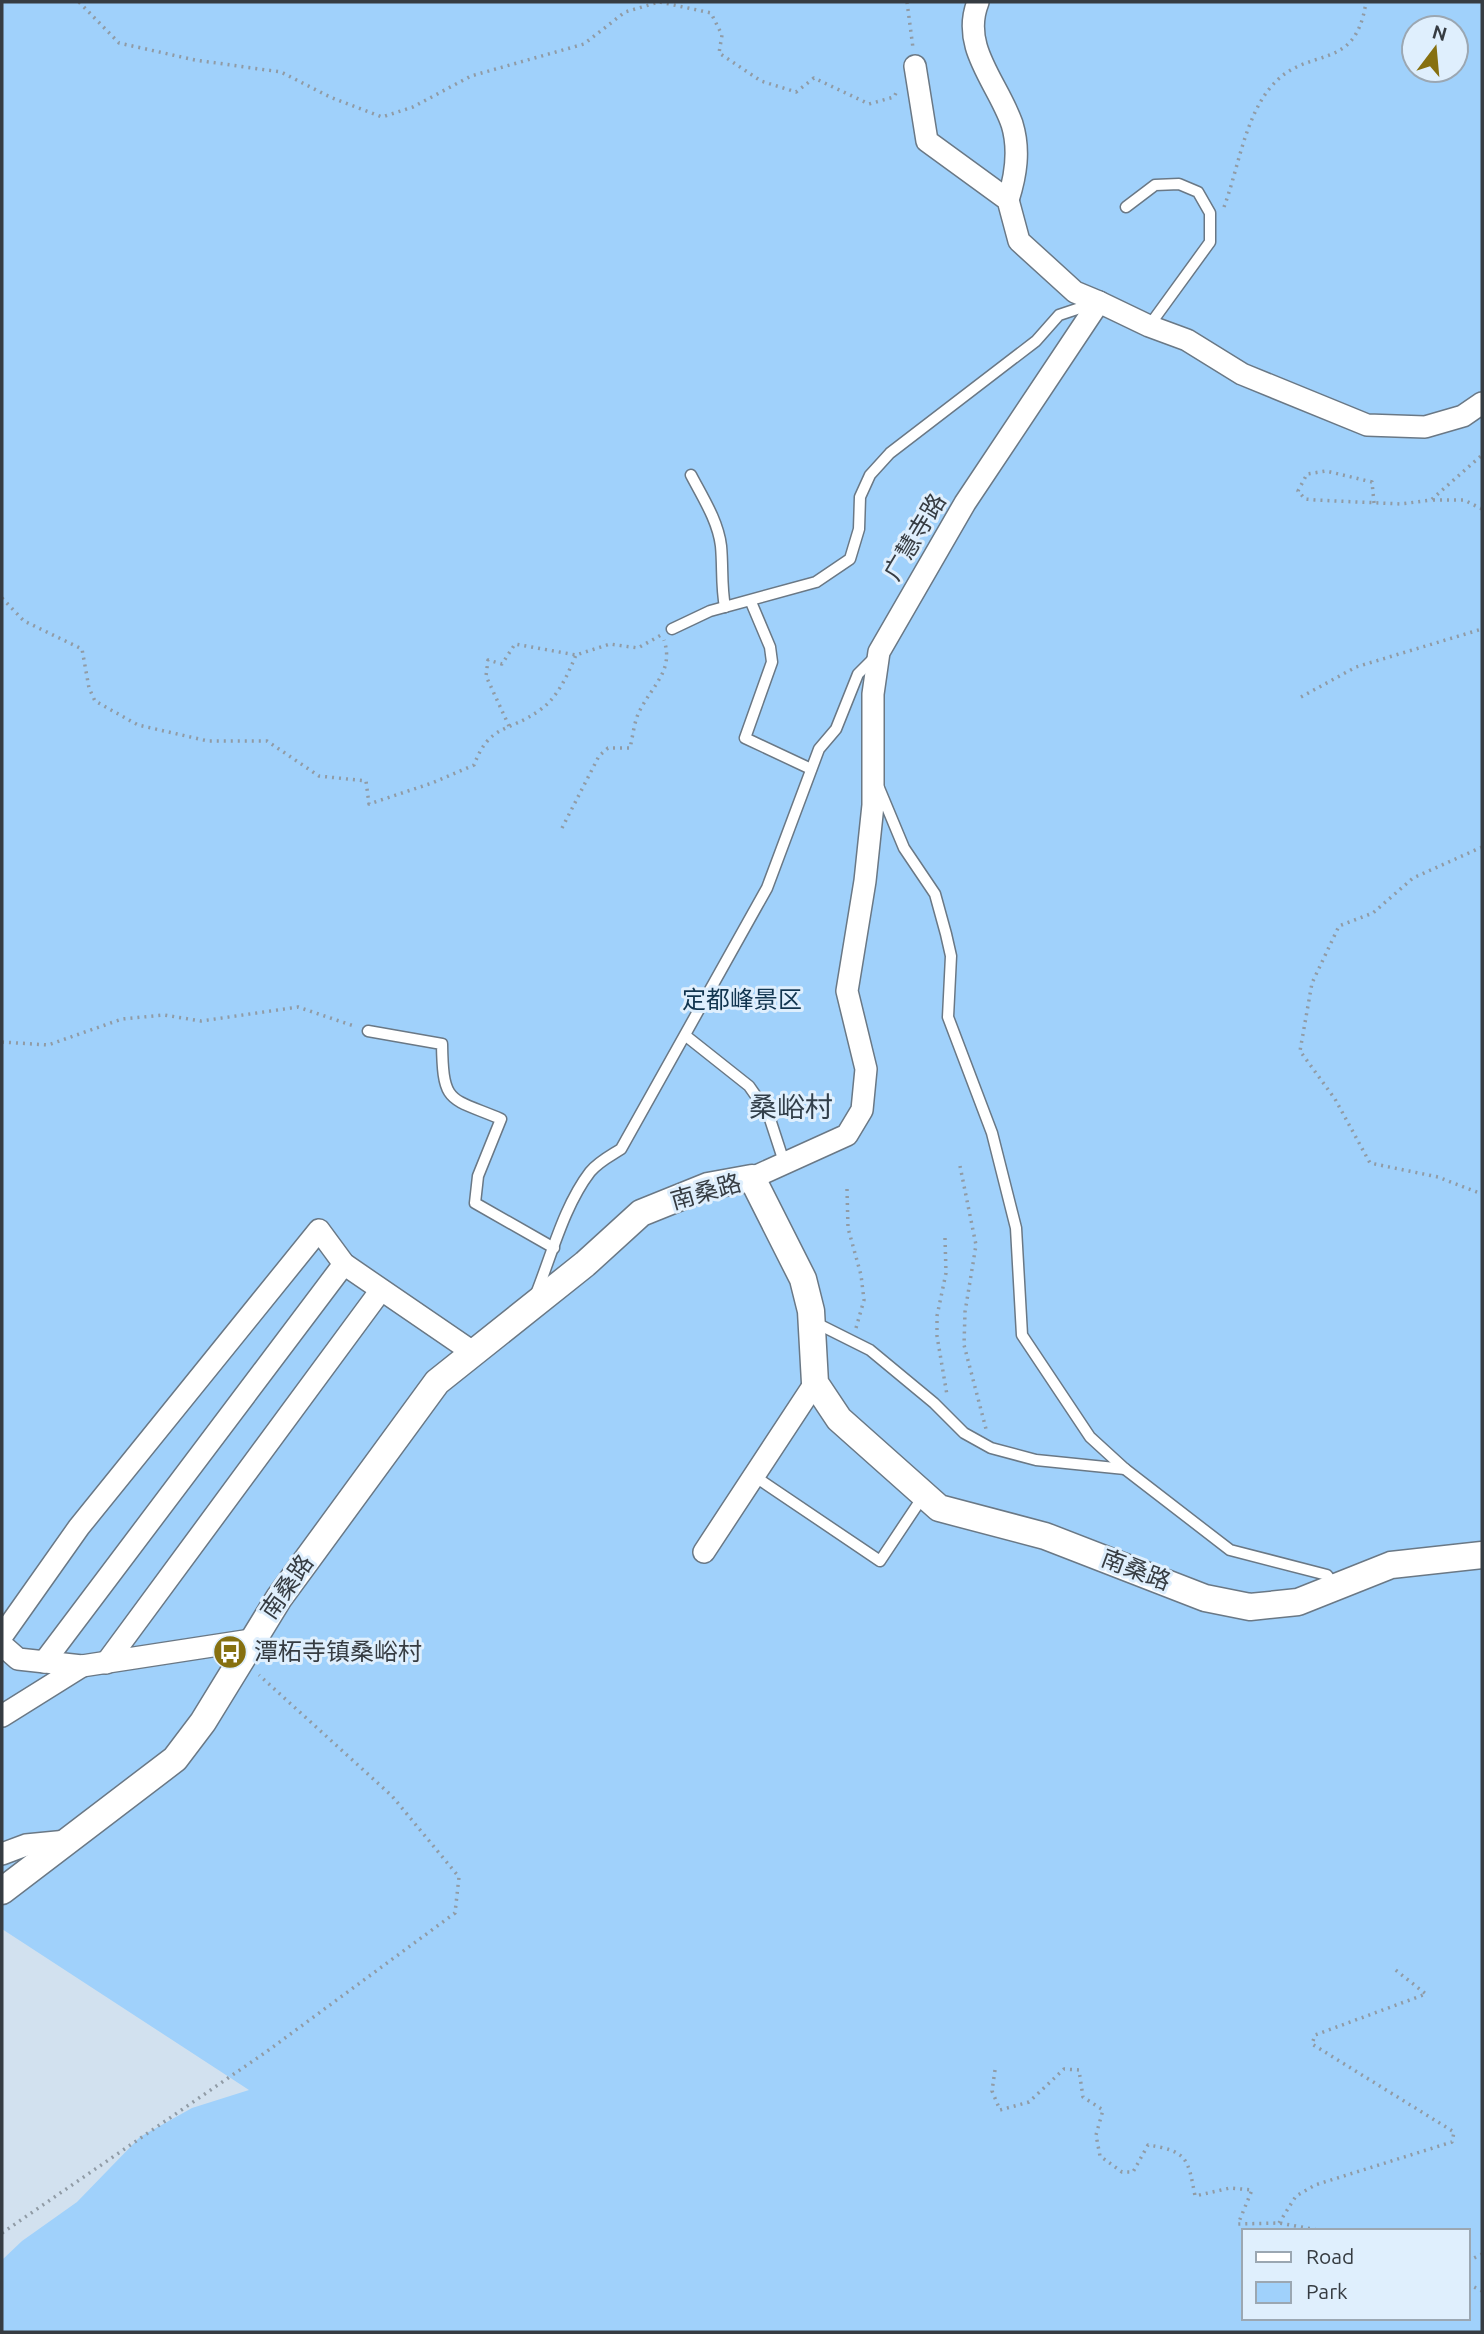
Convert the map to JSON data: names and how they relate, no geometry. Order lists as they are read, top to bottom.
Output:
{
  "streets": {
    "street": ["广慧寺路", "南桑路"]
  },
  "crossings": [
    ["广慧寺路", "南桑路"]
  ],
  "districts": ["桑峪村"],
  "parks": ["定都峰景区"],
  "places": {
    "bus stop": ["潭柘寺镇桑峪村"]
  },
  "legend": ["Road", "Park"],
  "north": "top"
}
